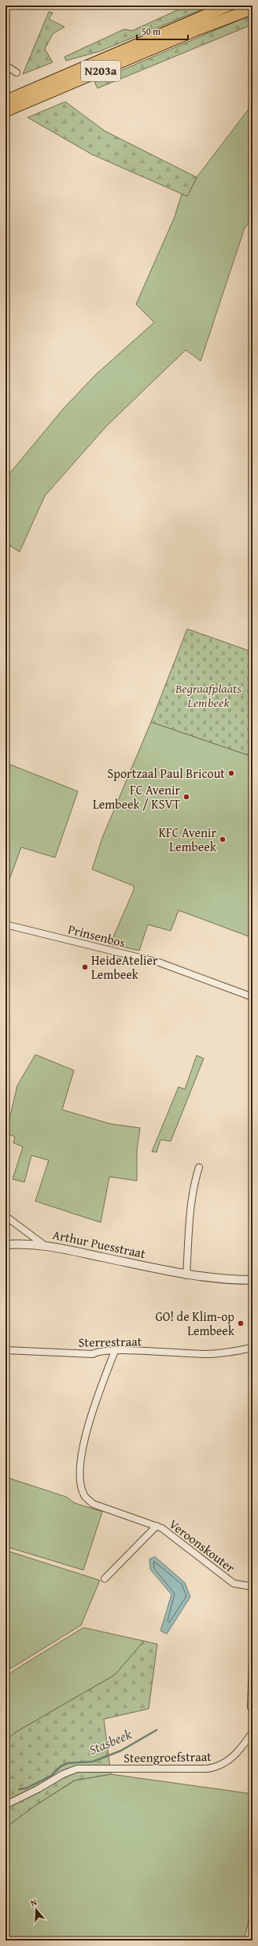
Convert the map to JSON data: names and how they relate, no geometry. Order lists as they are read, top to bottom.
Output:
{
  "streets": {
    "highway": ["N203a"],
    "street": [
      "Prinsenbos",
      "Arthur Puesstraat",
      "Sterrestraat",
      "Veroonskouter",
      "Steengroefstraat"
    ]
  },
  "crossings": [
    ["Sterrestraat", "Veroonskouter"]
  ],
  "water": ["Stasbeek"],
  "parks": ["Begraafplaats Lembeek"],
  "places": [
    "Sportzaal Paul Bricout",
    "FC Avenir Lembeek / KSVT",
    "KFC Avenir Lembeek",
    "HeideAtelier Lembeek",
    "GO! de Klim-op Lembeek"
  ],
  "scale_bar": "50 m",
  "north": "top"
}
